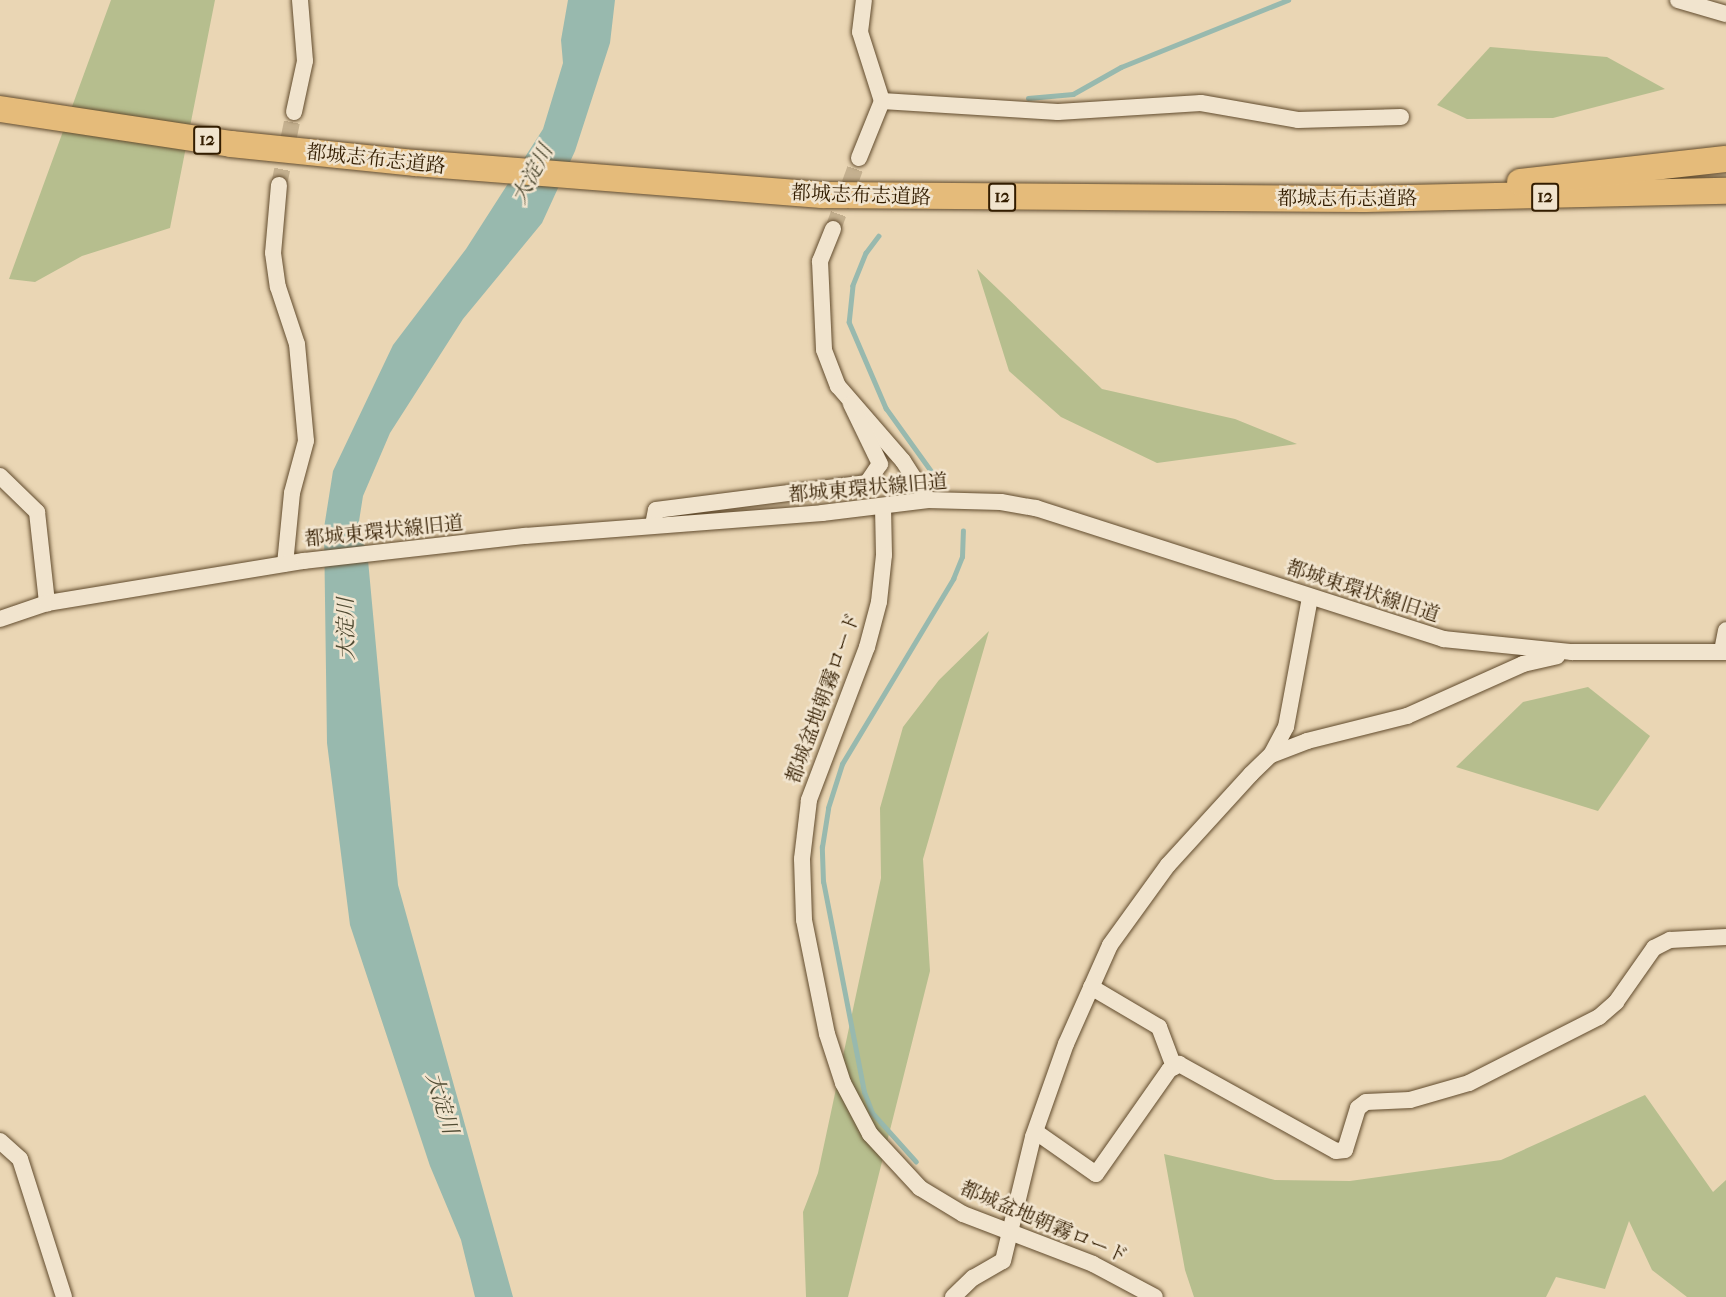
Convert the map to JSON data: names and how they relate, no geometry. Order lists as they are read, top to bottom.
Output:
{
  "streets": {
    "highway": ["12", "都城志布志道路"],
    "street": ["都城東環状線旧道", "都城盆地朝霧ロード"]
  },
  "crossings": [
    ["都城東環状線旧道", "都城盆地朝霧ロード"]
  ],
  "water": ["大淀川"]
}
